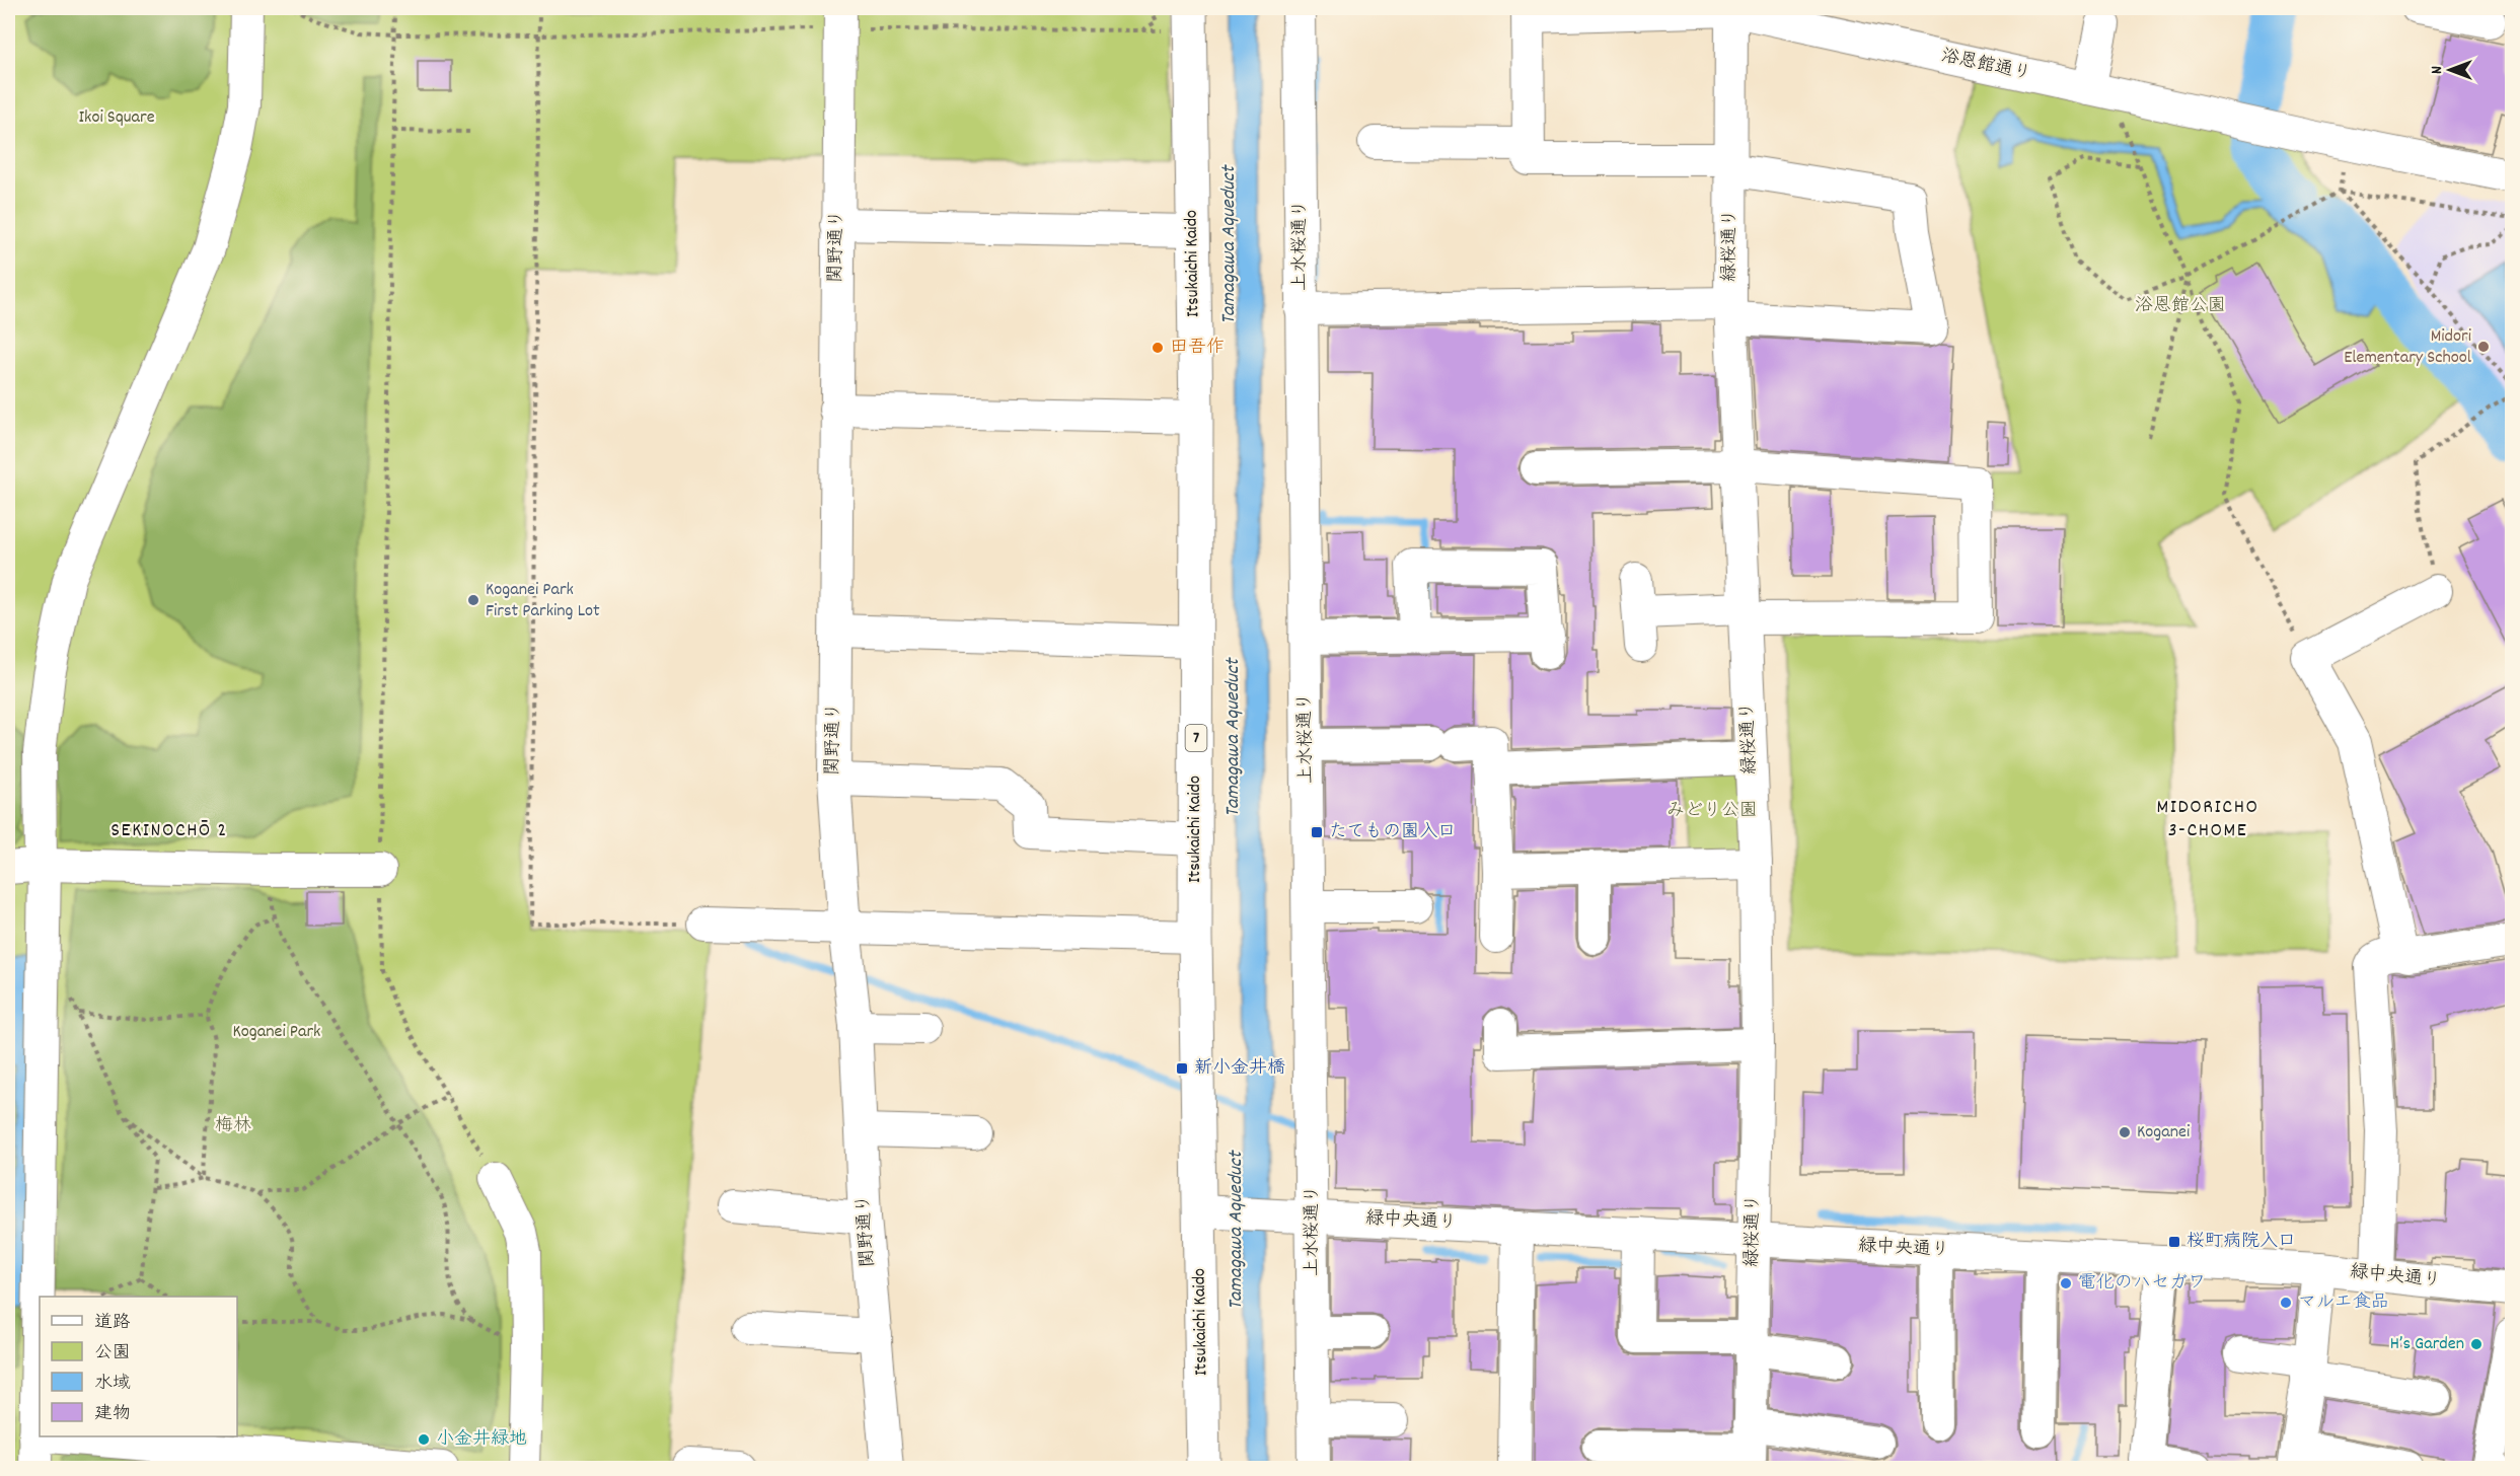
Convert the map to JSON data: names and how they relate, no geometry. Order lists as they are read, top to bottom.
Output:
{
  "streets": {
    "main road": ["Itsukaichi Kaido", "7"],
    "street": [
      "浴恩館通り",
      "上水桜通り",
      "緑桜通り",
      "関野通り",
      "緑中央通り"
    ]
  },
  "crossings": [
    ["浴恩館通り", "緑桜通り"],
    ["上水桜通り", "緑中央通り"],
    ["緑桜通り", "緑中央通り"]
  ],
  "districts": ["MIDORICHO 3-CHOME", "SEKINOCHŌ 2"],
  "water": ["Tamagawa Aqueduct"],
  "parks": [
    "Ikoi Square",
    "浴恩館公園",
    "みどり公園",
    "Koganei Park",
    "梅林"
  ],
  "places": {
    "other": [
      "Midori Elementary School",
      "田吾作",
      "Koganei Park First Parking Lot",
      "Koganei",
      "電化のハセガワ",
      "マルエ食品",
      "H’s Garden",
      "小金井緑地"
    ],
    "transit": ["たてもの園入口", "新小金井橋", "桜町病院入口"]
  },
  "legend": [
    "道路",
    "公園",
    "水域",
    "建物"
  ],
  "north": "left"
}
